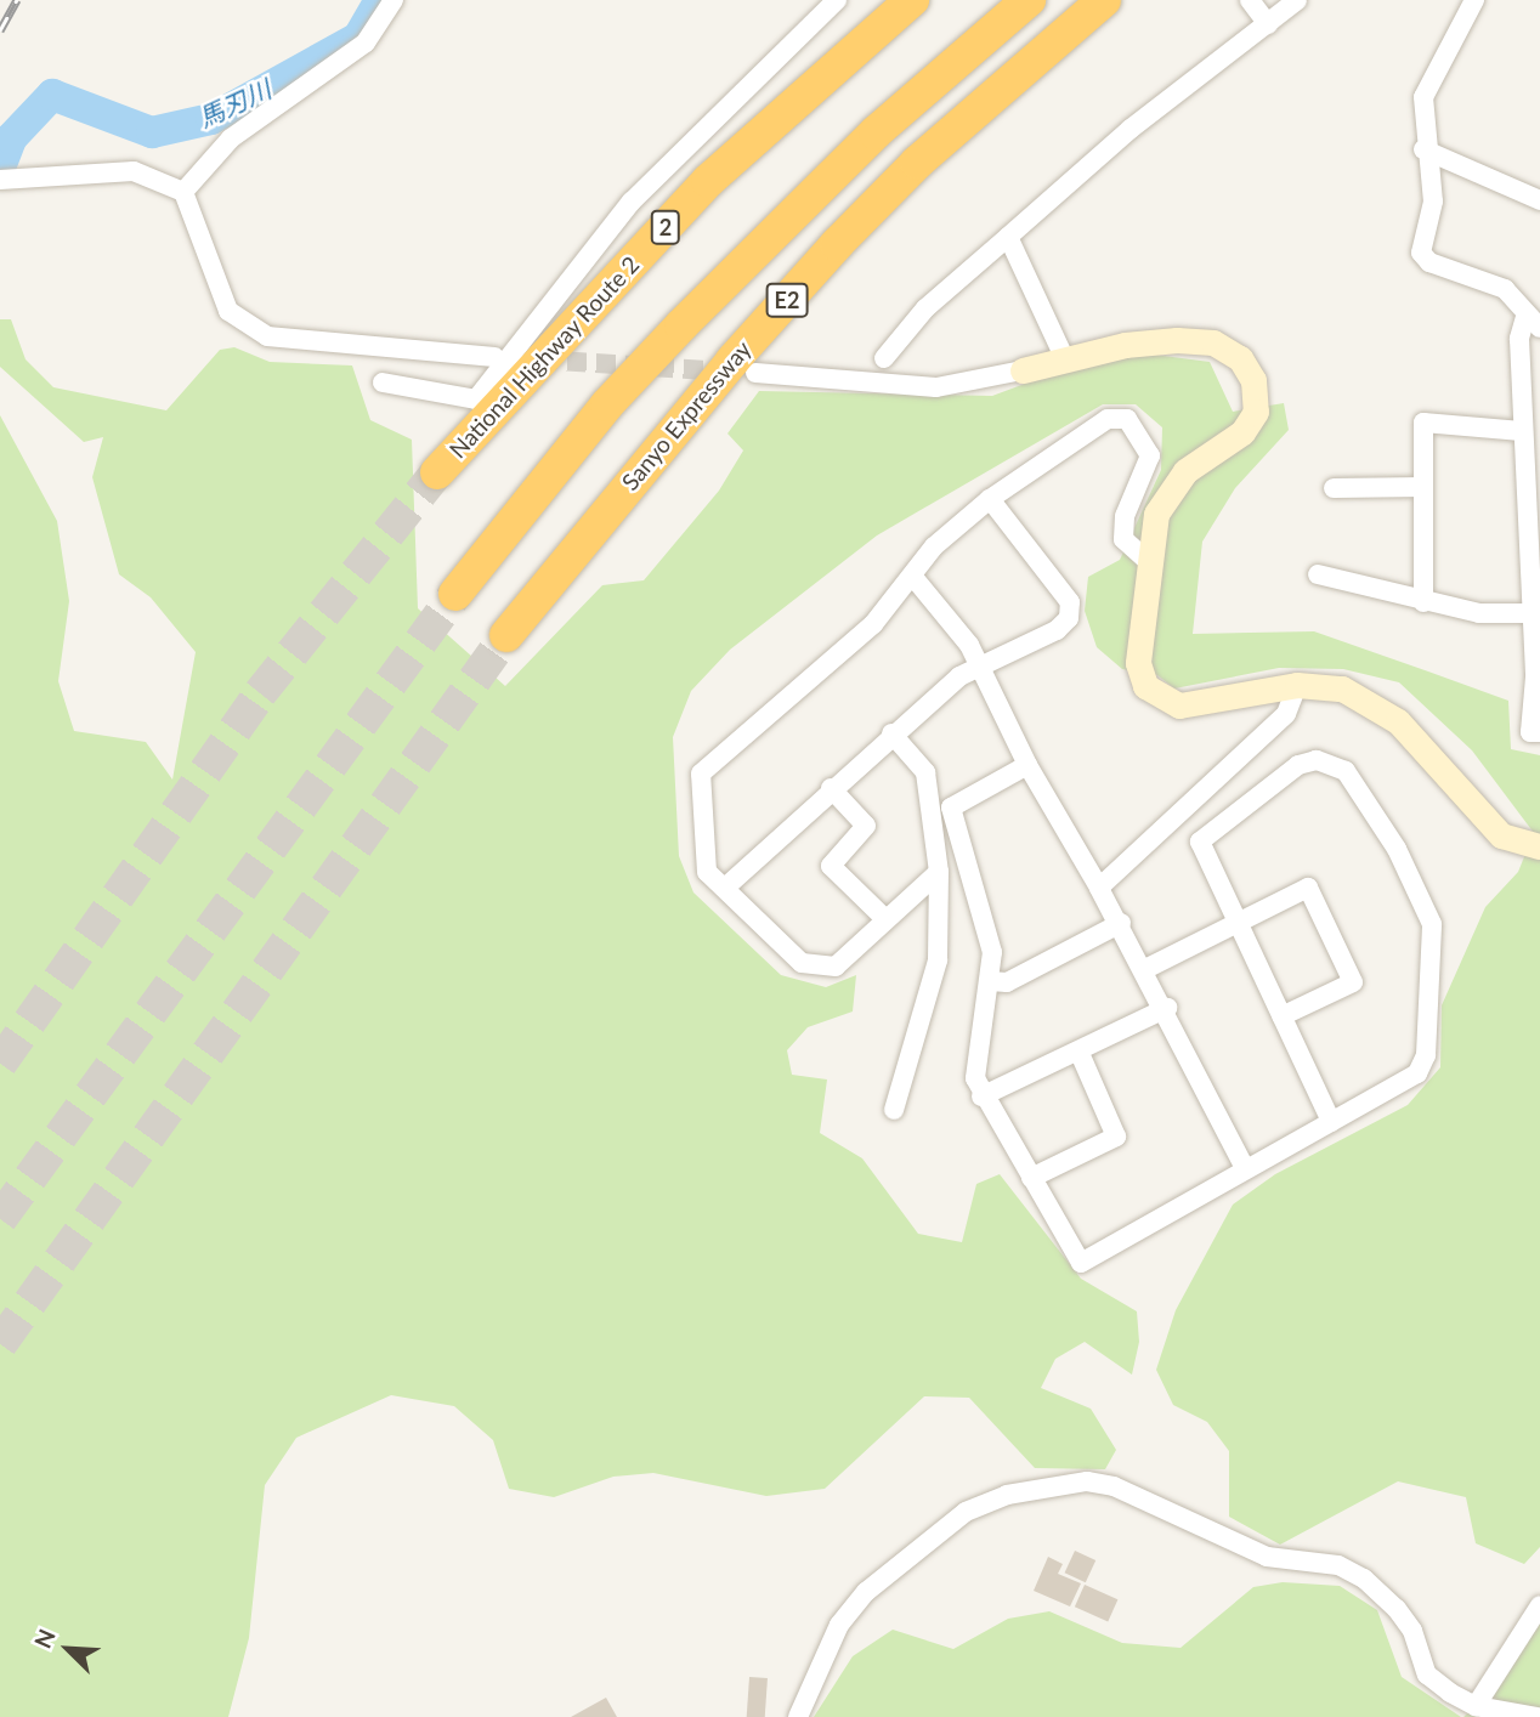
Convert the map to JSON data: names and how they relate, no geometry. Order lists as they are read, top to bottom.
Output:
{
  "streets": {
    "highway": [
      "2",
      "E2",
      "National Highway Route 2",
      "Sanyo Expressway"
    ]
  },
  "water": ["馬刃川"],
  "north": "top left"
}
